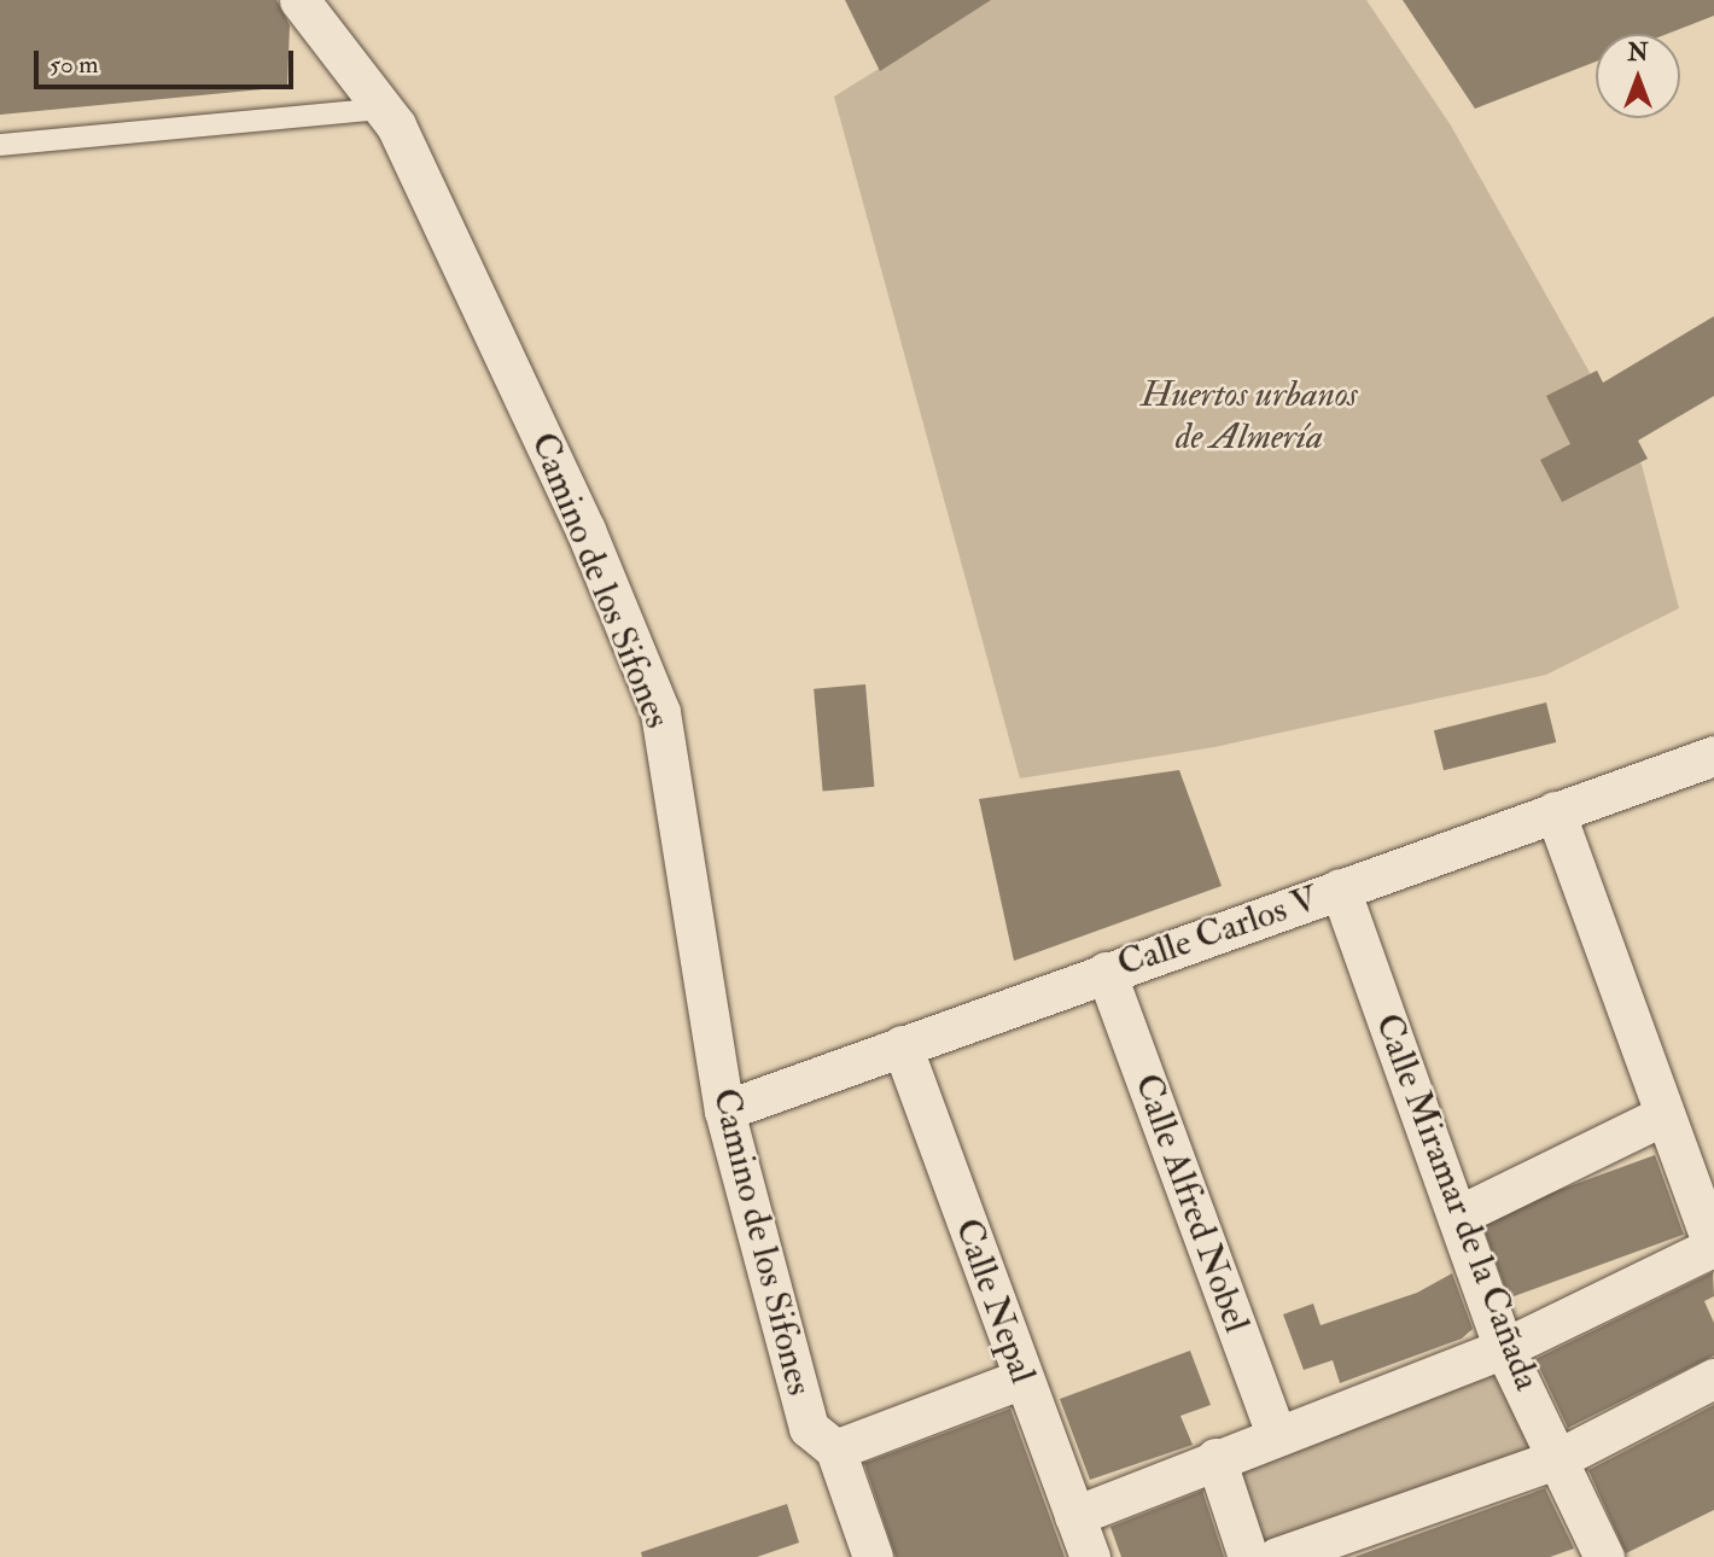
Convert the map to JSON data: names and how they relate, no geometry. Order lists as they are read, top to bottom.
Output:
{
  "streets": {
    "street": [
      "Camino de los Sifones",
      "Calle Carlos V",
      "Calle Miramar de la Cañada",
      "Calle Alfred Nobel",
      "Calle Nepal"
    ]
  },
  "crossings": [
    ["Camino de los Sifones", "Calle Carlos V"],
    ["Calle Carlos V", "Calle Miramar de la Cañada"],
    ["Calle Carlos V", "Calle Alfred Nobel"],
    ["Calle Carlos V", "Calle Nepal"]
  ],
  "parks": ["Huertos urbanos de Almería"],
  "scale_bar": "50 m",
  "north": "top"
}
